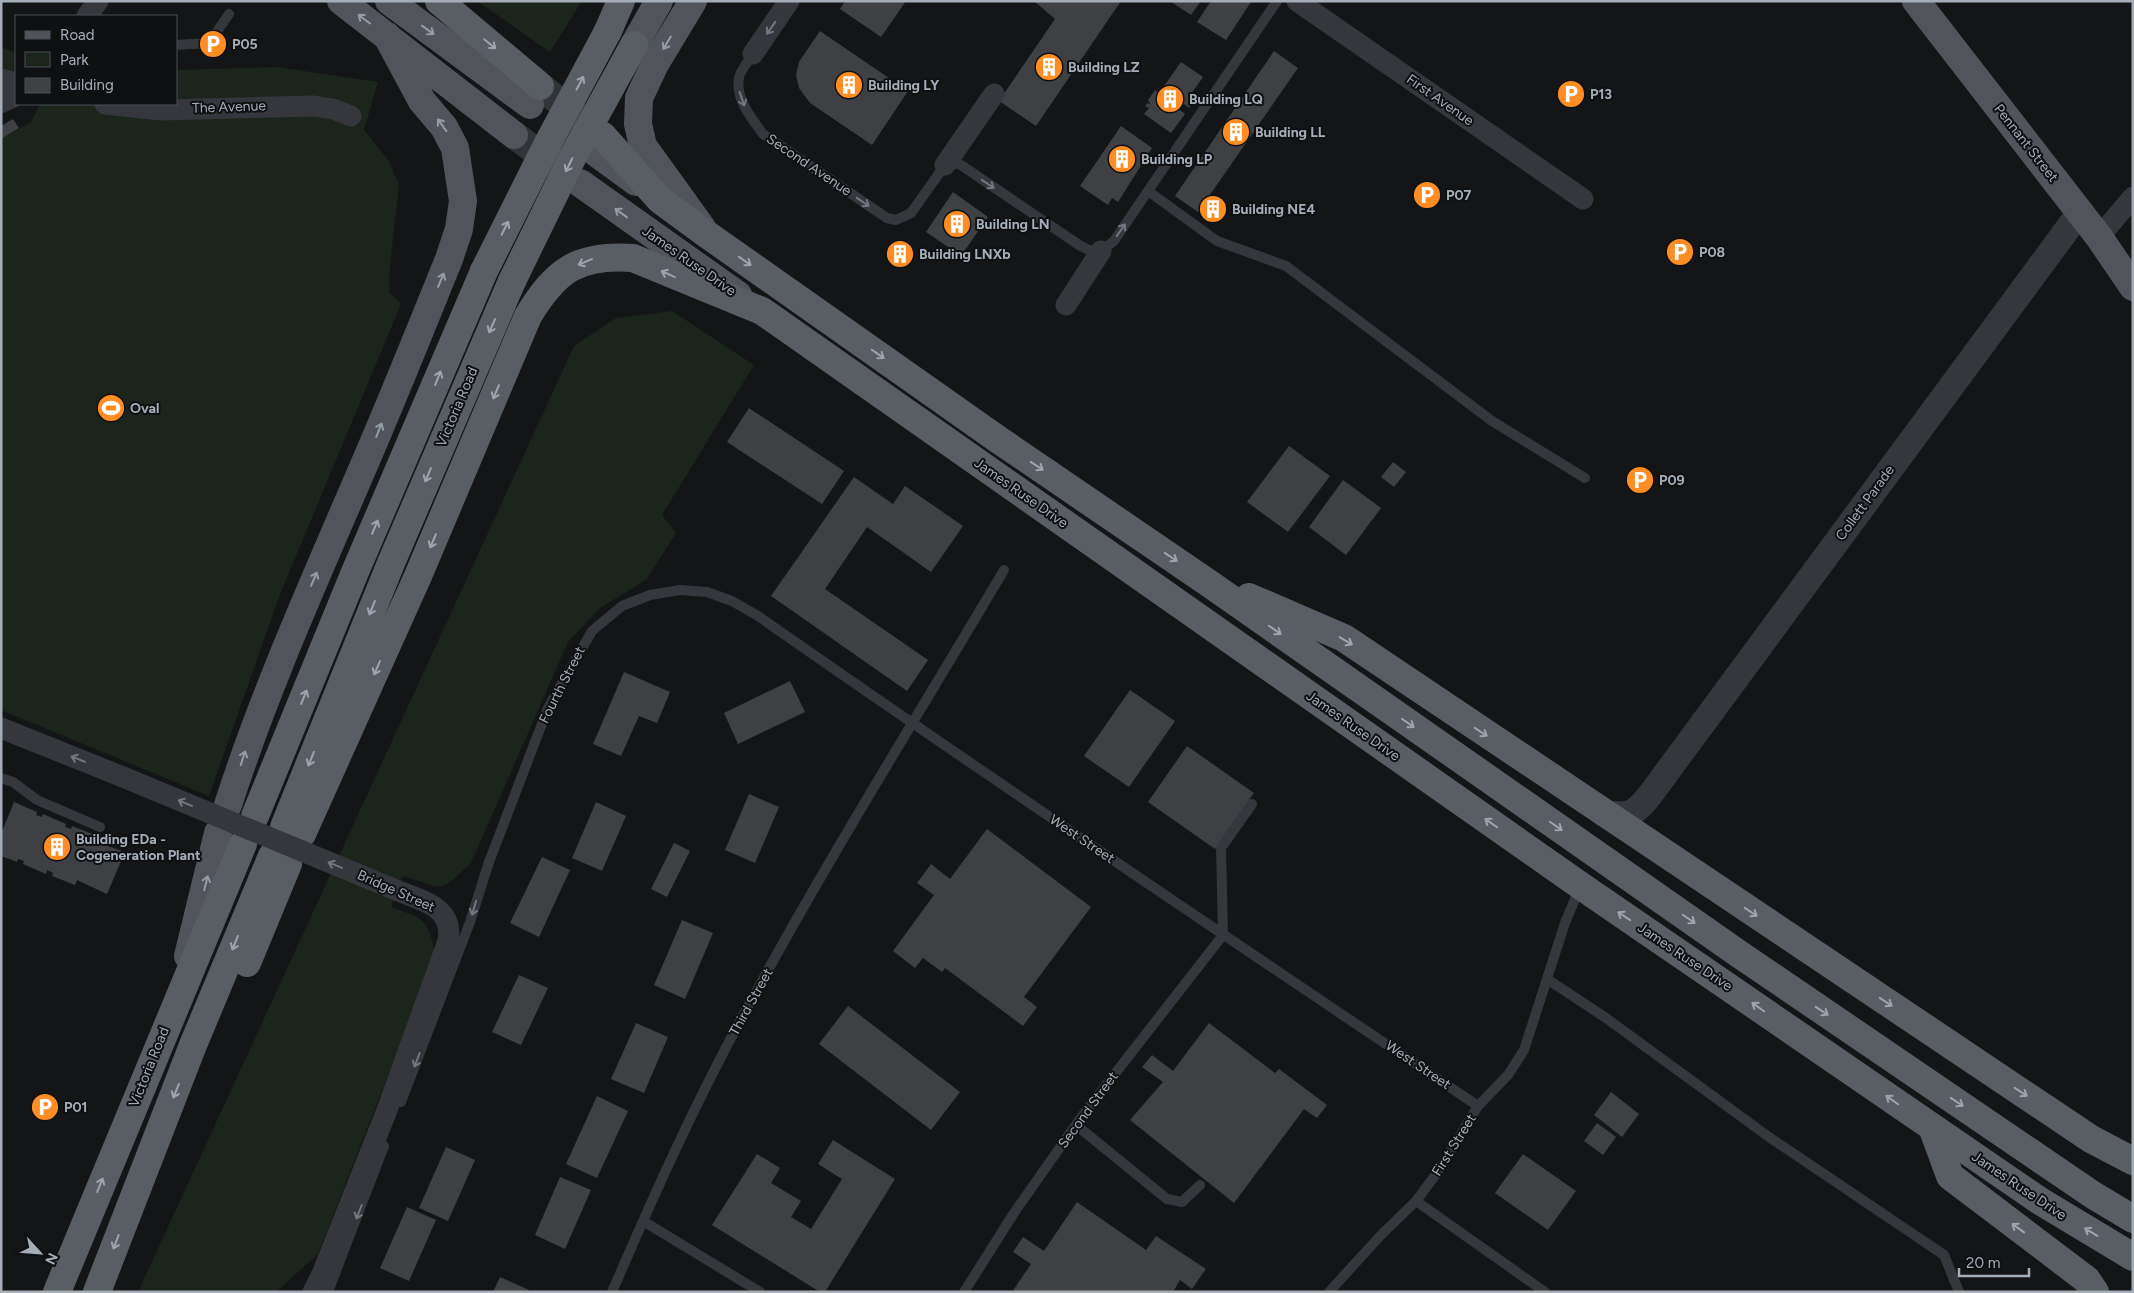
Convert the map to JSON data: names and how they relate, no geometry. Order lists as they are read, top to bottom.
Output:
{
  "streets": {
    "highway": ["James Ruse Drive", "Victoria Road"],
    "main road": ["Pennant Street"],
    "street": [
      "First Avenue",
      "The Avenue",
      "Second Avenue",
      "Collett Parade",
      "Bridge Street"
    ],
    "lane": [
      "Fourth Street",
      "West Street",
      "Third Street",
      "Second Street",
      "First Street"
    ]
  },
  "crossings": [
    ["Pennant Street", "Collett Parade"],
    ["James Ruse Drive", "Victoria Road"],
    ["James Ruse Drive", "First Street"],
    ["Fourth Street", "West Street"],
    ["West Street", "Third Street"],
    ["West Street", "Second Street"],
    ["West Street", "First Street"]
  ],
  "one_way": ["James Ruse Drive", "Fourth Street"],
  "places": {
    "parking": [
      "P05",
      "P13",
      "P07",
      "P08",
      "P09",
      "P01"
    ],
    "building": [
      "Building LZ",
      "Building LY",
      "Building LQ",
      "Building LL",
      "Building LP",
      "Building NE4",
      "Building LN",
      "Building LNXb",
      "Building EDa - Cogeneration Plant"
    ],
    "sports": ["Oval"]
  },
  "legend": ["Road", "Park", "Building"],
  "scale_bar": "20 m",
  "north": "bottom right"
}
